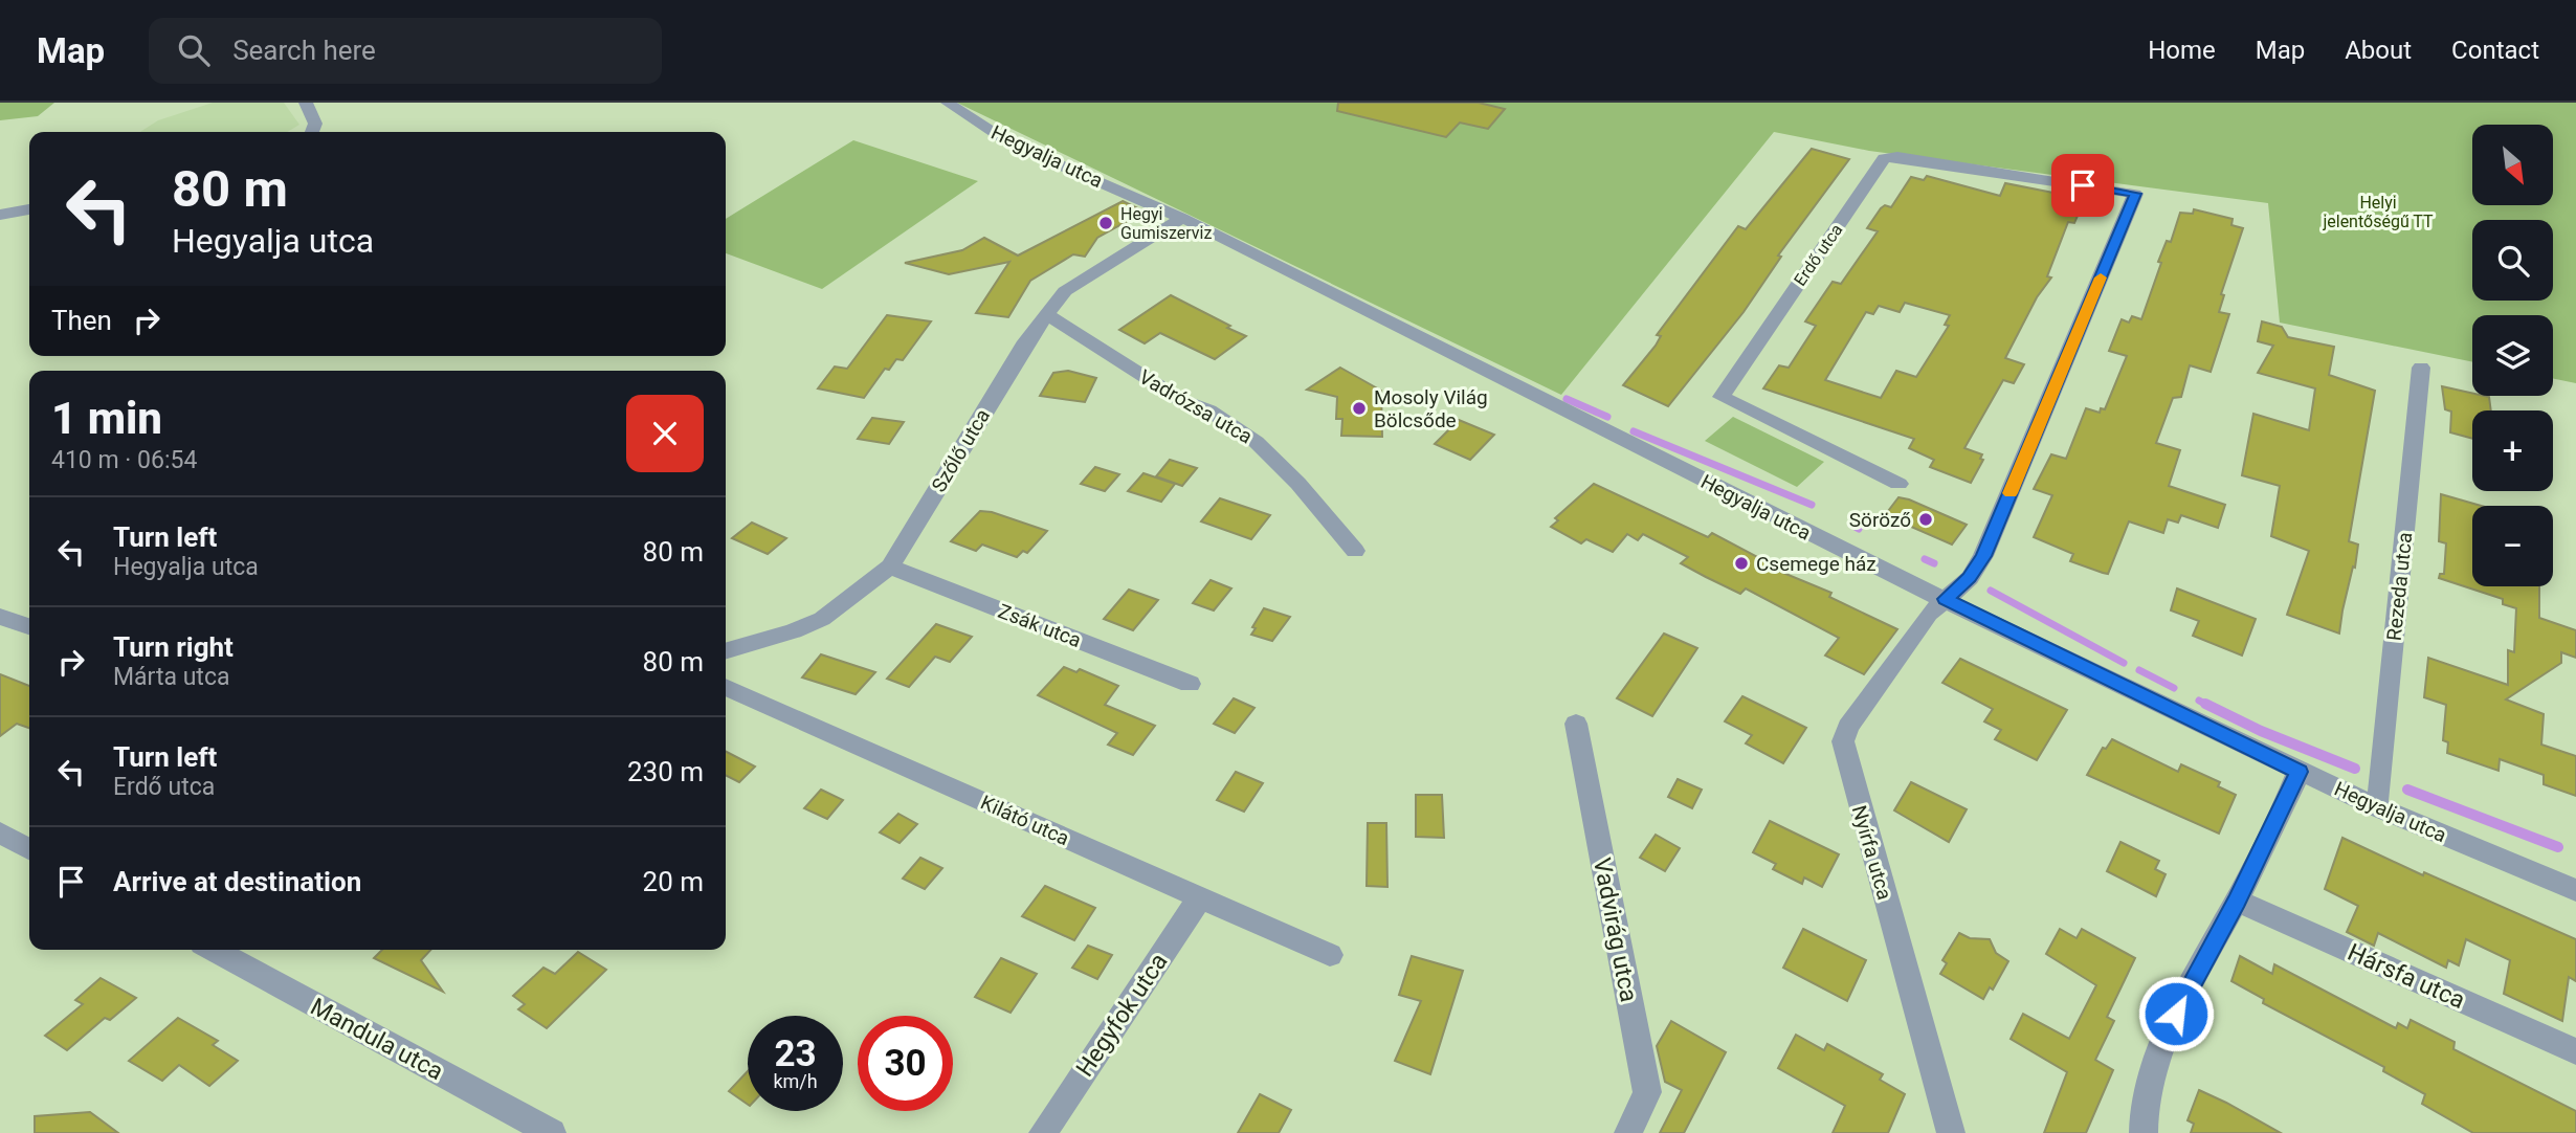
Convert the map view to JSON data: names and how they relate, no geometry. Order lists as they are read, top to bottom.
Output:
{
  "streets": {
    "street": [
      "Hegyalja utca",
      "Erdő utca",
      "Vadrózsa utca",
      "Szőlő utca",
      "Rezeda utca",
      "Zsák utca",
      "Kilátó utca",
      "Nyírfa utca",
      "Vadvirág utca",
      "Hársfa utca",
      "Hegyfok utca",
      "Mandula utca"
    ]
  },
  "crossings": [
    ["Hegyalja utca", "Erdő utca"],
    ["Hegyalja utca", "Szőlő utca"],
    ["Hegyalja utca", "Rezeda utca"],
    ["Hegyalja utca", "Nyírfa utca"],
    ["Erdő utca", "Nyírfa utca"],
    ["Vadrózsa utca", "Szőlő utca"],
    ["Szőlő utca", "Zsák utca"],
    ["Kilátó utca", "Hegyfok utca"]
  ],
  "parks": ["Helyi jelentőségű TT"],
  "places": [
    "Hegyi Gumiszerviz",
    "Mosoly Világ Bölcsőde",
    "Söröző",
    "Csemege ház"
  ],
  "north": "bottom right",
  "page": {
    "header": "Map",
    "search": "Search here",
    "nav": [
      "Home",
      "Map",
      "About",
      "Contact"
    ],
    "map_buttons": ["+", "−"],
    "turn": ["80 m", "Hegyalja utca"],
    "then": "Then",
    "heading": ["1 min", "410 m · 06:54"],
    "list": [
      {
        "name": "Turn left",
        "note": "Hegyalja utca",
        "value": "80 m"
      },
      {
        "name": "Turn right",
        "note": "Márta utca",
        "value": "80 m"
      },
      {
        "name": "Turn left",
        "note": "Erdő utca",
        "value": "230 m"
      },
      {
        "name": "Arrive at destination",
        "value": "20 m"
      }
    ],
    "speed": "23 km/h",
    "limit": "30"
  }
}
